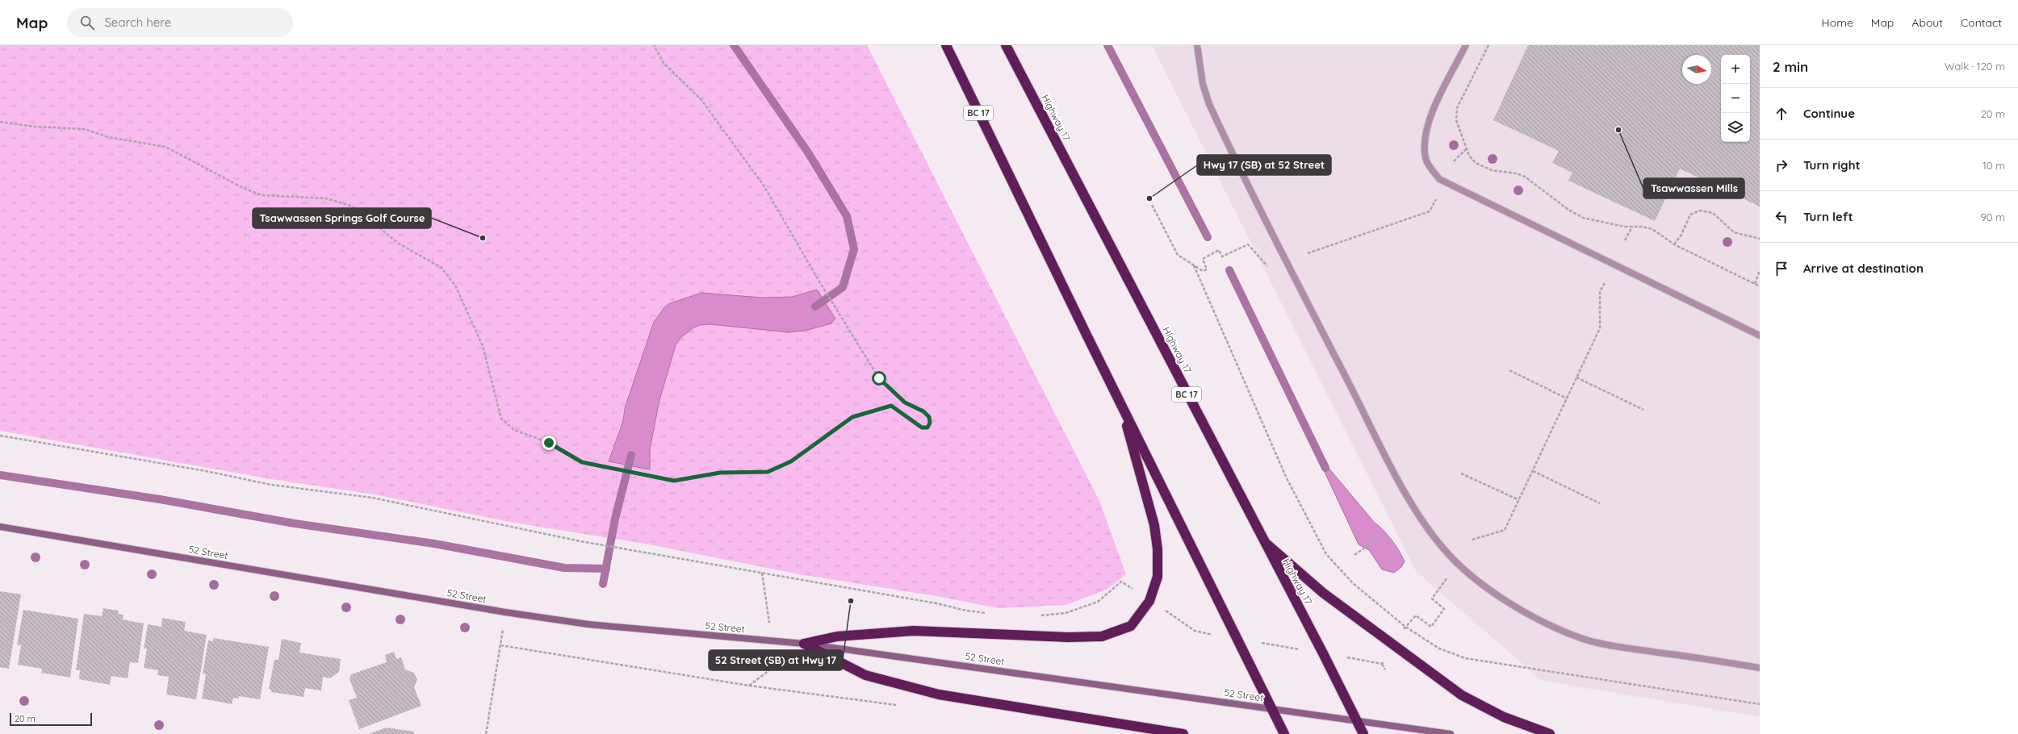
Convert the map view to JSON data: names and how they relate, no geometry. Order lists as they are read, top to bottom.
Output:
{
  "streets": {
    "highway": ["BC 17", "Highway 17"],
    "street": ["52 Street"]
  },
  "crossings": [
    ["BC 17", "52 Street"],
    ["Highway 17", "52 Street"]
  ],
  "places": [
    "Tsawwassen Mills",
    "Hwy 17 (SB) at 52 Street",
    "Tsawwassen Springs Golf Course",
    "52 Street (SB) at Hwy 17"
  ],
  "scale_bar": "20 m",
  "north": "right",
  "page": {
    "header": "Map",
    "search": "Search here",
    "nav": [
      "Home",
      "Map",
      "About",
      "Contact"
    ],
    "heading": ["2 min", "Walk · 120 m"],
    "map_buttons": ["+", "−"],
    "list": [
      ["Continue", "20 m"],
      ["Turn right", "10 m"],
      ["Turn left", "90 m"],
      "Arrive at destination"
    ],
    "scale": "20 m"
  }
}
